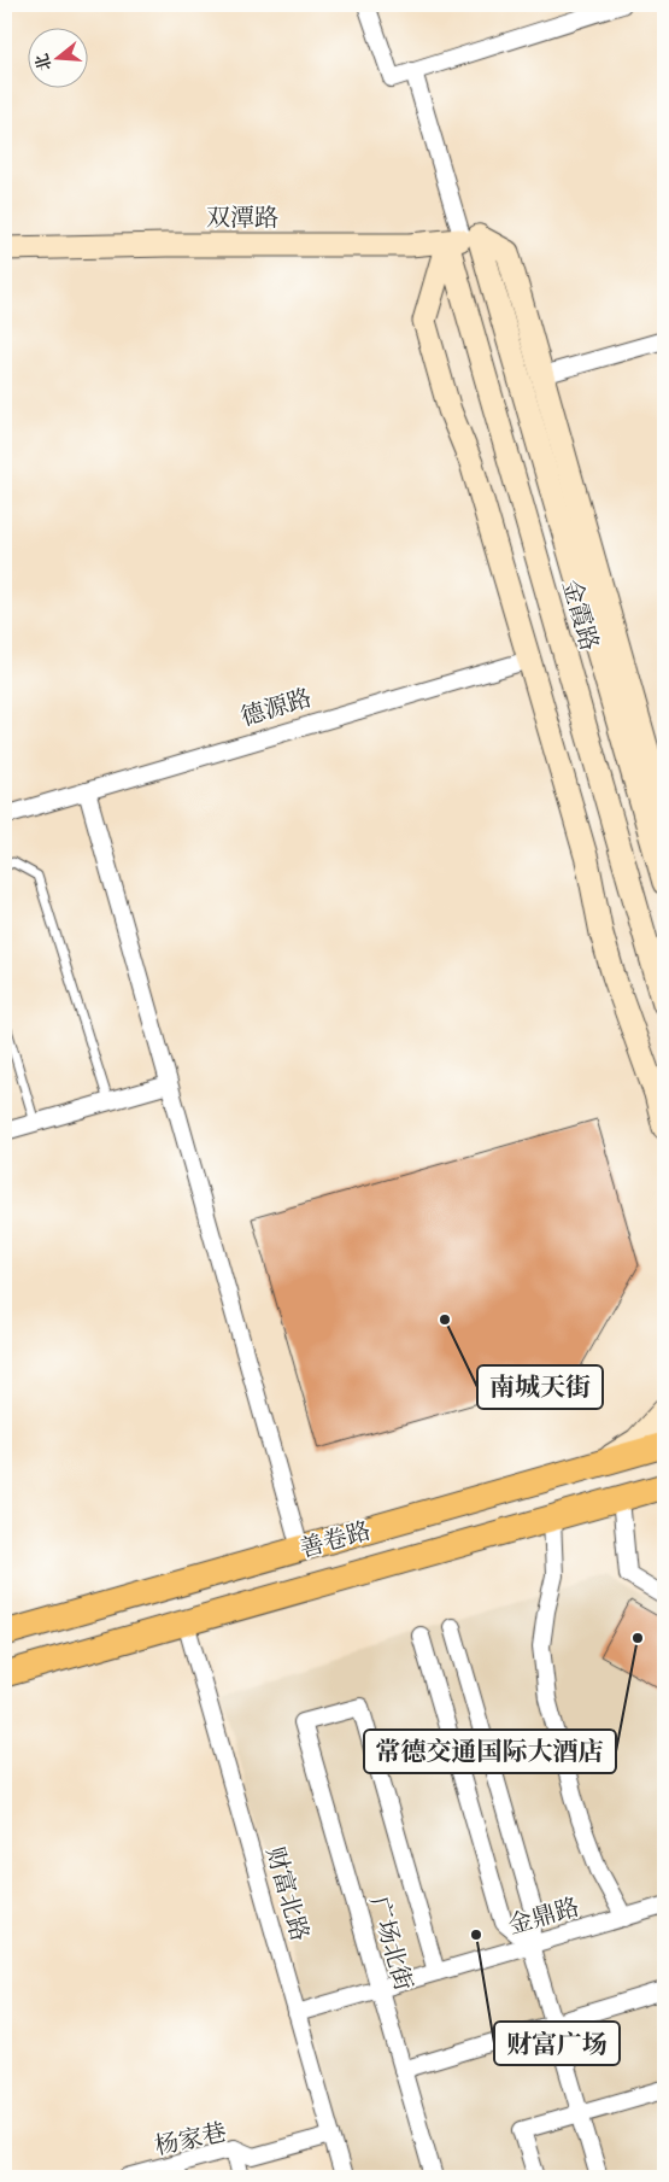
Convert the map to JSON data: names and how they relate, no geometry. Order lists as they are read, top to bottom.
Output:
{
  "streets": {
    "main road": ["善卷路"],
    "street": [
      "双潭路",
      "金霞路",
      "德源路",
      "财富北路",
      "金鼎路",
      "广场北街",
      "杨家巷"
    ]
  },
  "crossings": [
    ["双潭路", "金霞路"],
    ["金霞路", "德源路"],
    ["善卷路", "财富北路"],
    ["财富北路", "金鼎路"],
    ["财富北路", "杨家巷"],
    ["金鼎路", "广场北街"]
  ],
  "places": ["南城天街", "常德交通国际大酒店", "财富广场"],
  "north": "left"
}
